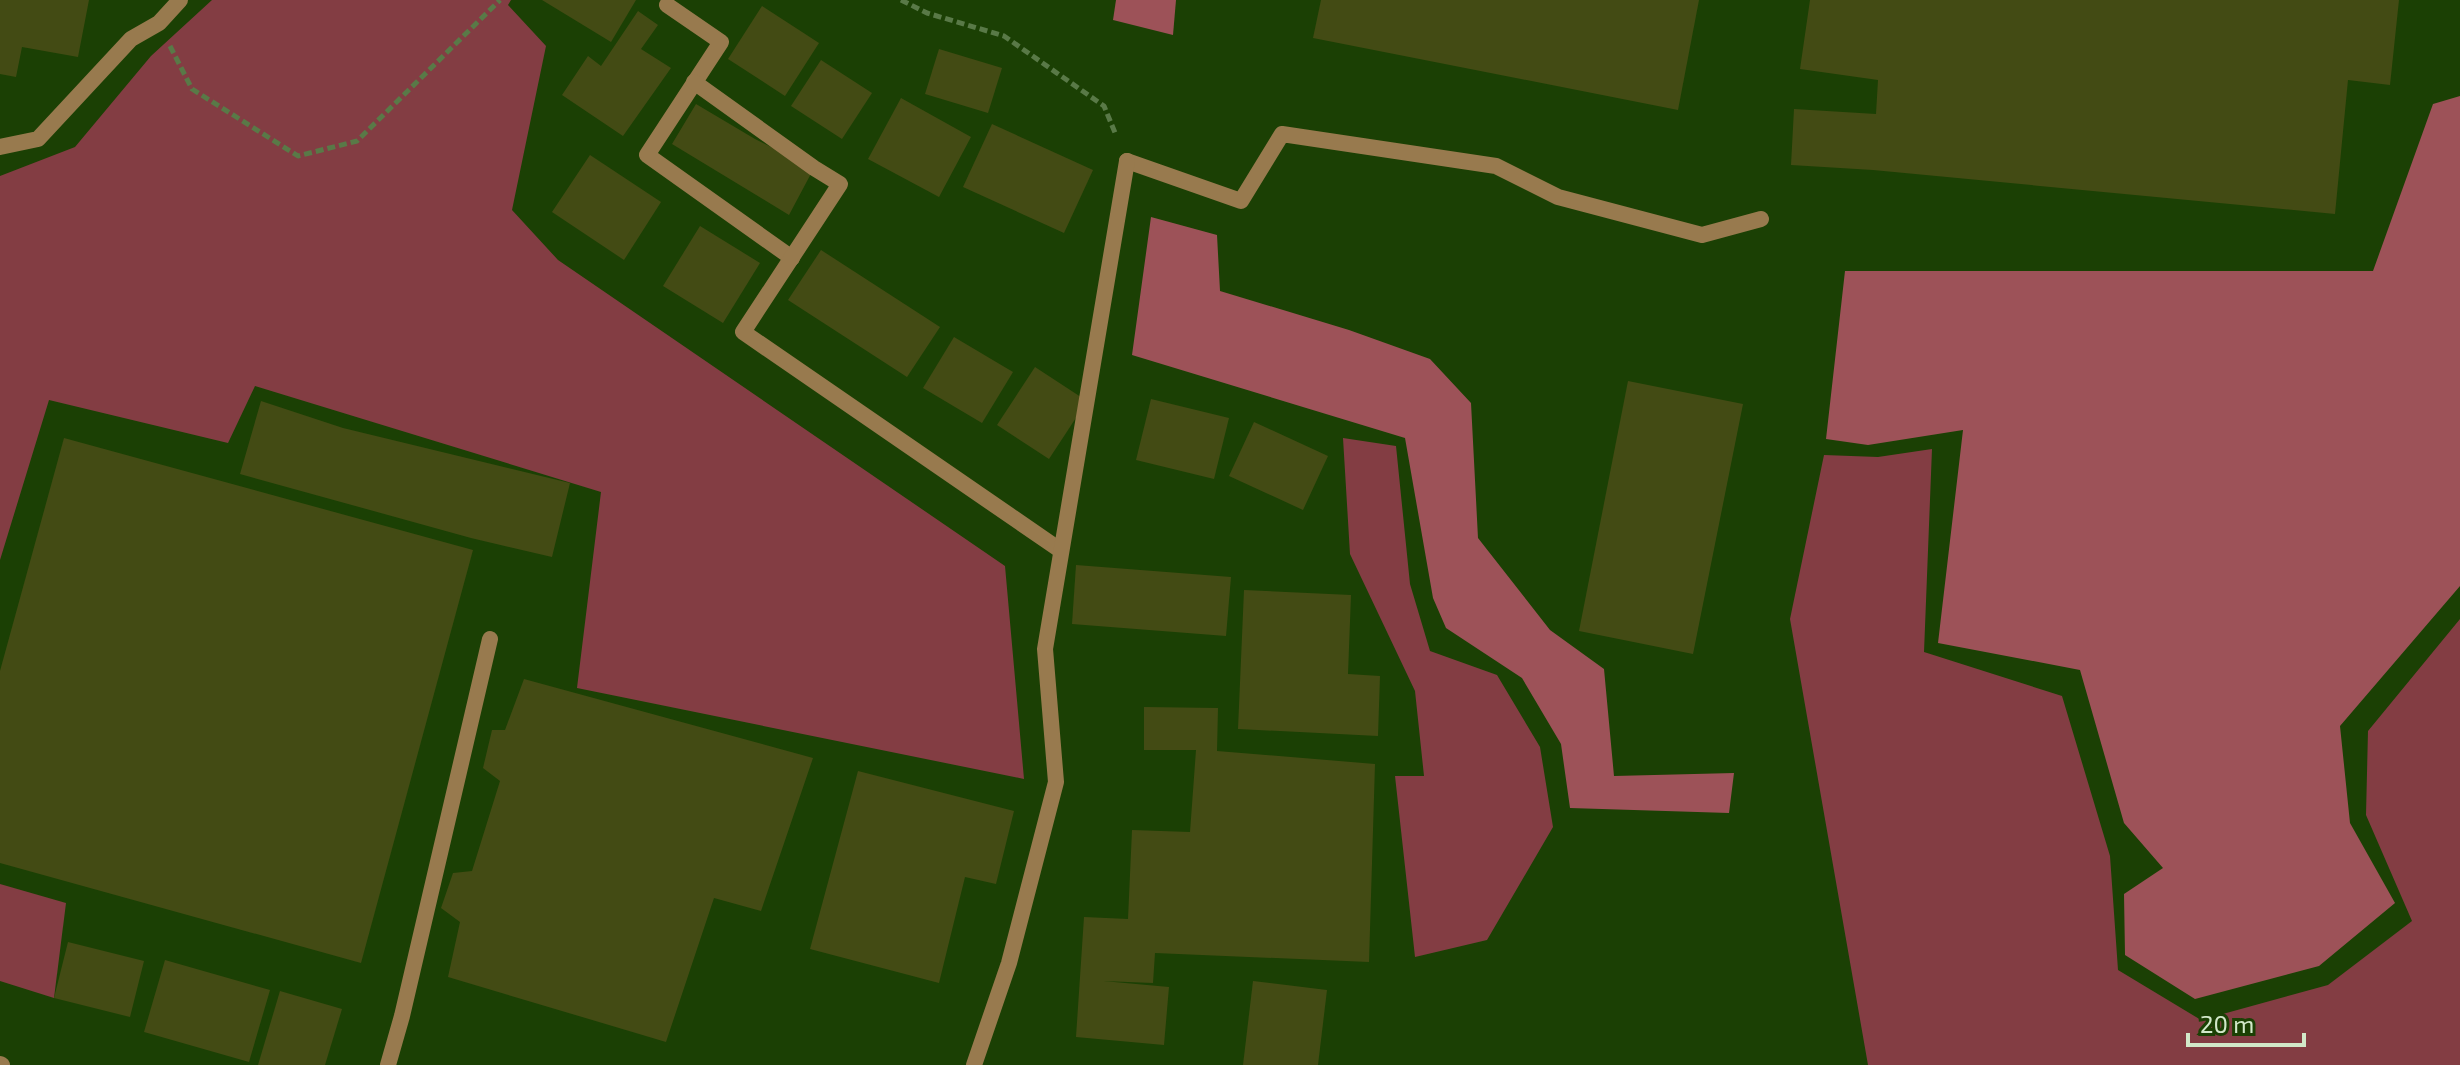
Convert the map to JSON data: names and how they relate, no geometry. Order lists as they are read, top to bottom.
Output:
{
  "scale_bar": "20 m"
}
